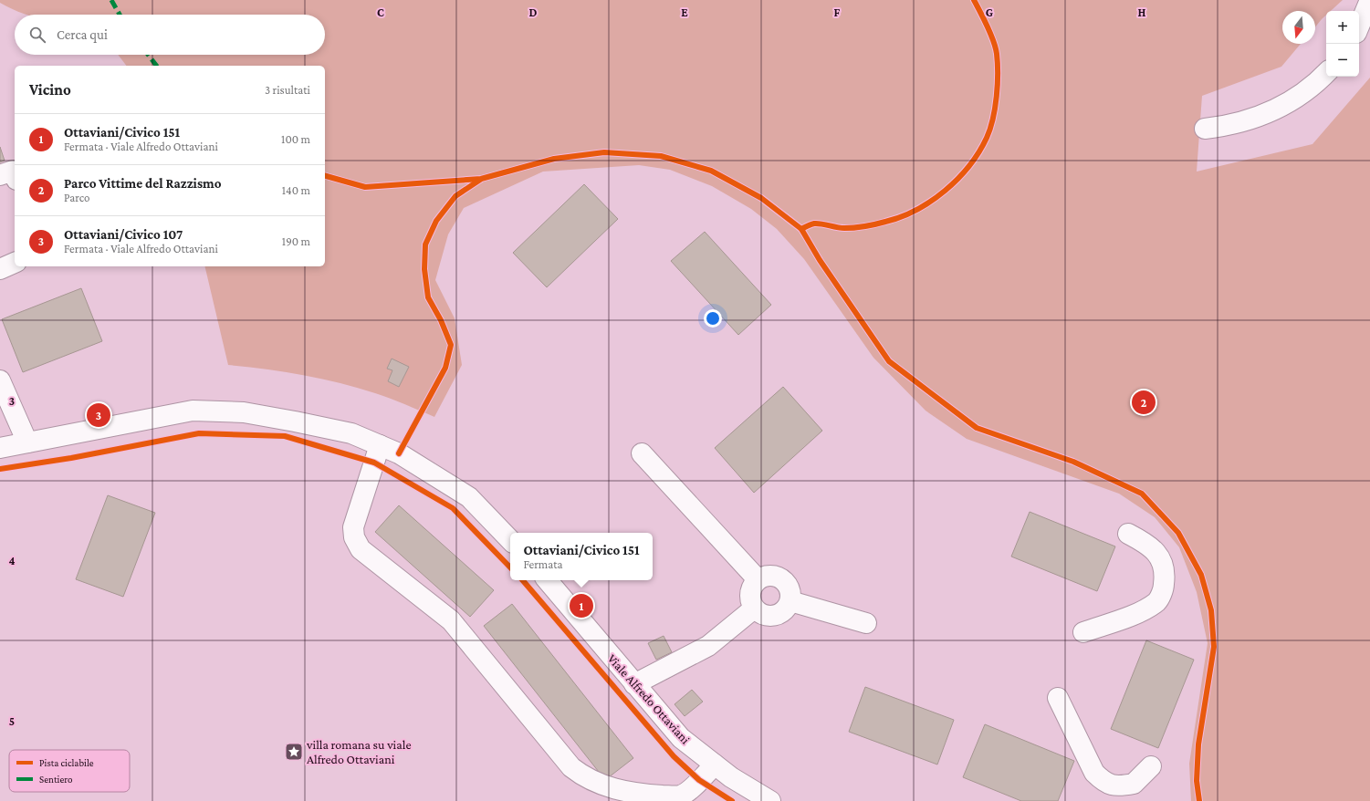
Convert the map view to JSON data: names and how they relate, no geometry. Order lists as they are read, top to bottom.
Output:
{
  "streets": {
    "street": ["Viale Alfredo Ottaviani"]
  },
  "places": {
    "place": ["villa romana su viale Alfredo Ottaviani"]
  },
  "legend": ["Pista ciclabile", "Sentiero"],
  "north": "bottom",
  "page": {
    "map_buttons": ["+", "−"],
    "search": "Cerca qui",
    "heading": ["Vicino", "3 risultati"],
    "list": [
      {
        "mark": "1",
        "name": "Ottaviani/Civico 151",
        "note": "Fermata · Viale Alfredo Ottaviani",
        "value": "100 m"
      },
      {
        "mark": "2",
        "name": "Parco Vittime del Razzismo",
        "note": "Parco",
        "value": "140 m"
      },
      {
        "mark": "3",
        "name": "Ottaviani/Civico 107",
        "note": "Fermata · Viale Alfredo Ottaviani",
        "value": "190 m"
      }
    ],
    "pins": ["2", "3", "1"],
    "popup": ["Ottaviani/Civico 151", "Fermata"]
  },
  "grid": {
    "columns": [
      "C",
      "D",
      "E",
      "F",
      "G",
      "H"
    ],
    "rows": ["3", "4", "5"]
  }
}
